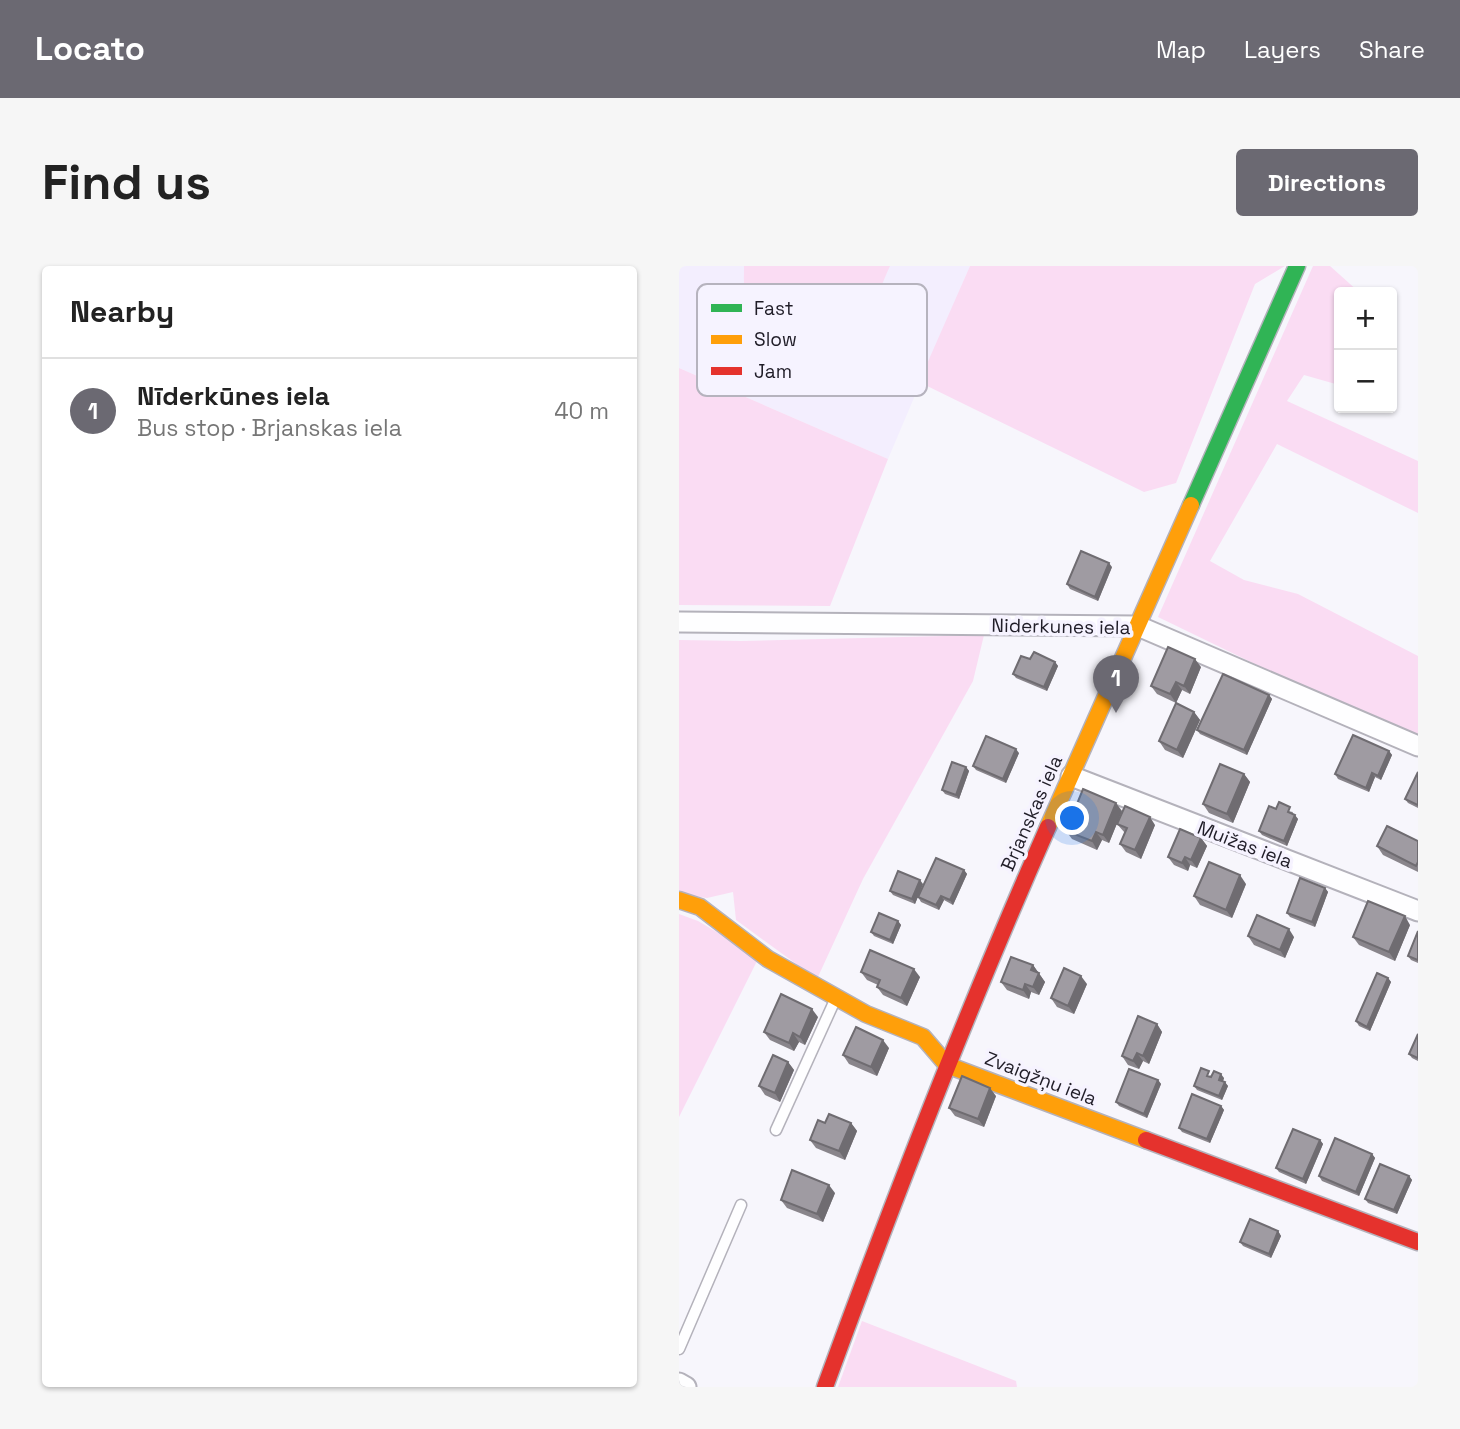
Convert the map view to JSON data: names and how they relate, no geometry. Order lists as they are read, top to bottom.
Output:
{
  "streets": {
    "main road": ["Brjanskas iela", "Zvaigžņu iela"],
    "street": ["Niderkunes iela", "Muižas iela"]
  },
  "crossings": [
    ["Niderkunes iela", "Brjanskas iela"],
    ["Brjanskas iela", "Muižas iela"],
    ["Brjanskas iela", "Zvaigžņu iela"]
  ],
  "legend": ["Fast", "Slow", "Jam"],
  "page": {
    "header": "Locato",
    "nav": ["Map", "Layers", "Share"],
    "buttons": "Directions",
    "title": "Find us",
    "heading": "Nearby",
    "map_buttons": ["+", "−"],
    "list": [
      {
        "mark": "1",
        "name": "Nīderkūnes iela",
        "note": "Bus stop · Brjanskas iela",
        "value": "40 m"
      }
    ],
    "pins": "1"
  }
}
